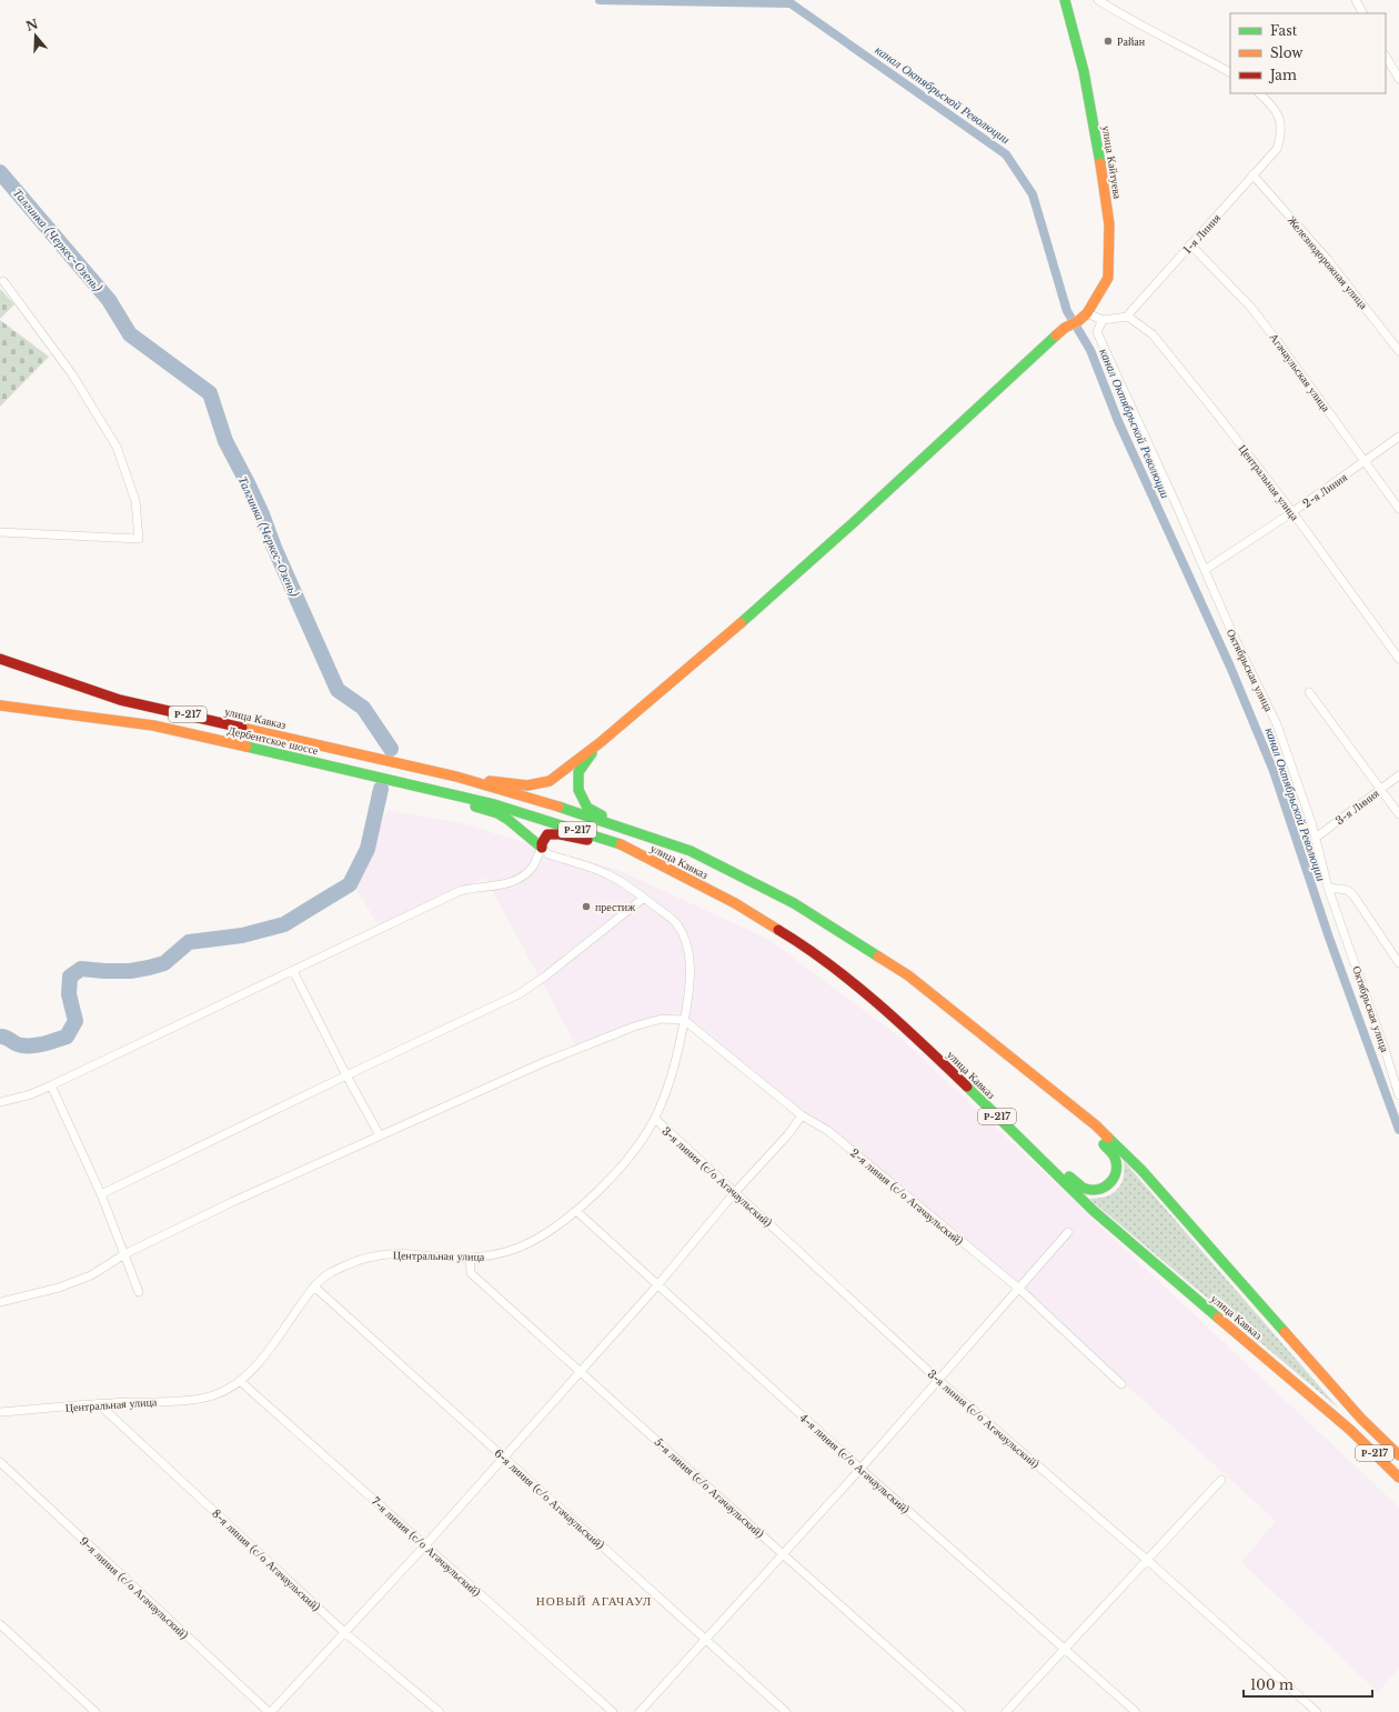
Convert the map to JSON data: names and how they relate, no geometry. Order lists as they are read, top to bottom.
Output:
{
  "streets": {
    "main road": [
      "улица Кайтуева",
      "Р-217",
      "улица Кавказ",
      "Дербентское шоссе"
    ],
    "street": [
      "1-я Линия",
      "Железнодорожная улица",
      "Агачаульская улица",
      "Центральная улица",
      "2-я Линия",
      "Октябрьская улица",
      "3-я Линия",
      "3-я линия (с/о Агачаульский)",
      "2-я линия (с/о Агачаульский)",
      "4-я линия (с/о Агачаульский)",
      "5-я линия (с/о Агачаульский)",
      "6-я линия (с/о Агачаульский)",
      "7-я линия (с/о Агачаульский)",
      "8-я линия (с/о Агачаульский)",
      "9-я линия (с/о Агачаульский)"
    ]
  },
  "crossings": [
    ["1-я Линия", "Железнодорожная улица"],
    ["1-я Линия", "Агачаульская улица"],
    ["1-я Линия", "Центральная улица"],
    ["Агачаульская улица", "2-я Линия"],
    ["Центральная улица", "2-я Линия"],
    ["Центральная улица", "3-я линия (с/о Агачаульский)"],
    ["Центральная улица", "2-я линия (с/о Агачаульский)"],
    ["Центральная улица", "4-я линия (с/о Агачаульский)"],
    ["Центральная улица", "5-я линия (с/о Агачаульский)"],
    ["Центральная улица", "6-я линия (с/о Агачаульский)"],
    ["Центральная улица", "7-я линия (с/о Агачаульский)"],
    ["Центральная улица", "8-я линия (с/о Агачаульский)"],
    ["2-я Линия", "Октябрьская улица"],
    ["Октябрьская улица", "3-я Линия"],
    ["улица Кавказ", "Дербентское шоссе"]
  ],
  "districts": ["НОВЫЙ АГАЧАУЛ"],
  "water": ["канал Октябрьской Революции", "Талгинка (Черкес-Озень)"],
  "places": ["Райан", "престиж"],
  "legend": ["Fast", "Slow", "Jam"],
  "scale_bar": "100 m",
  "north": "top"
}
